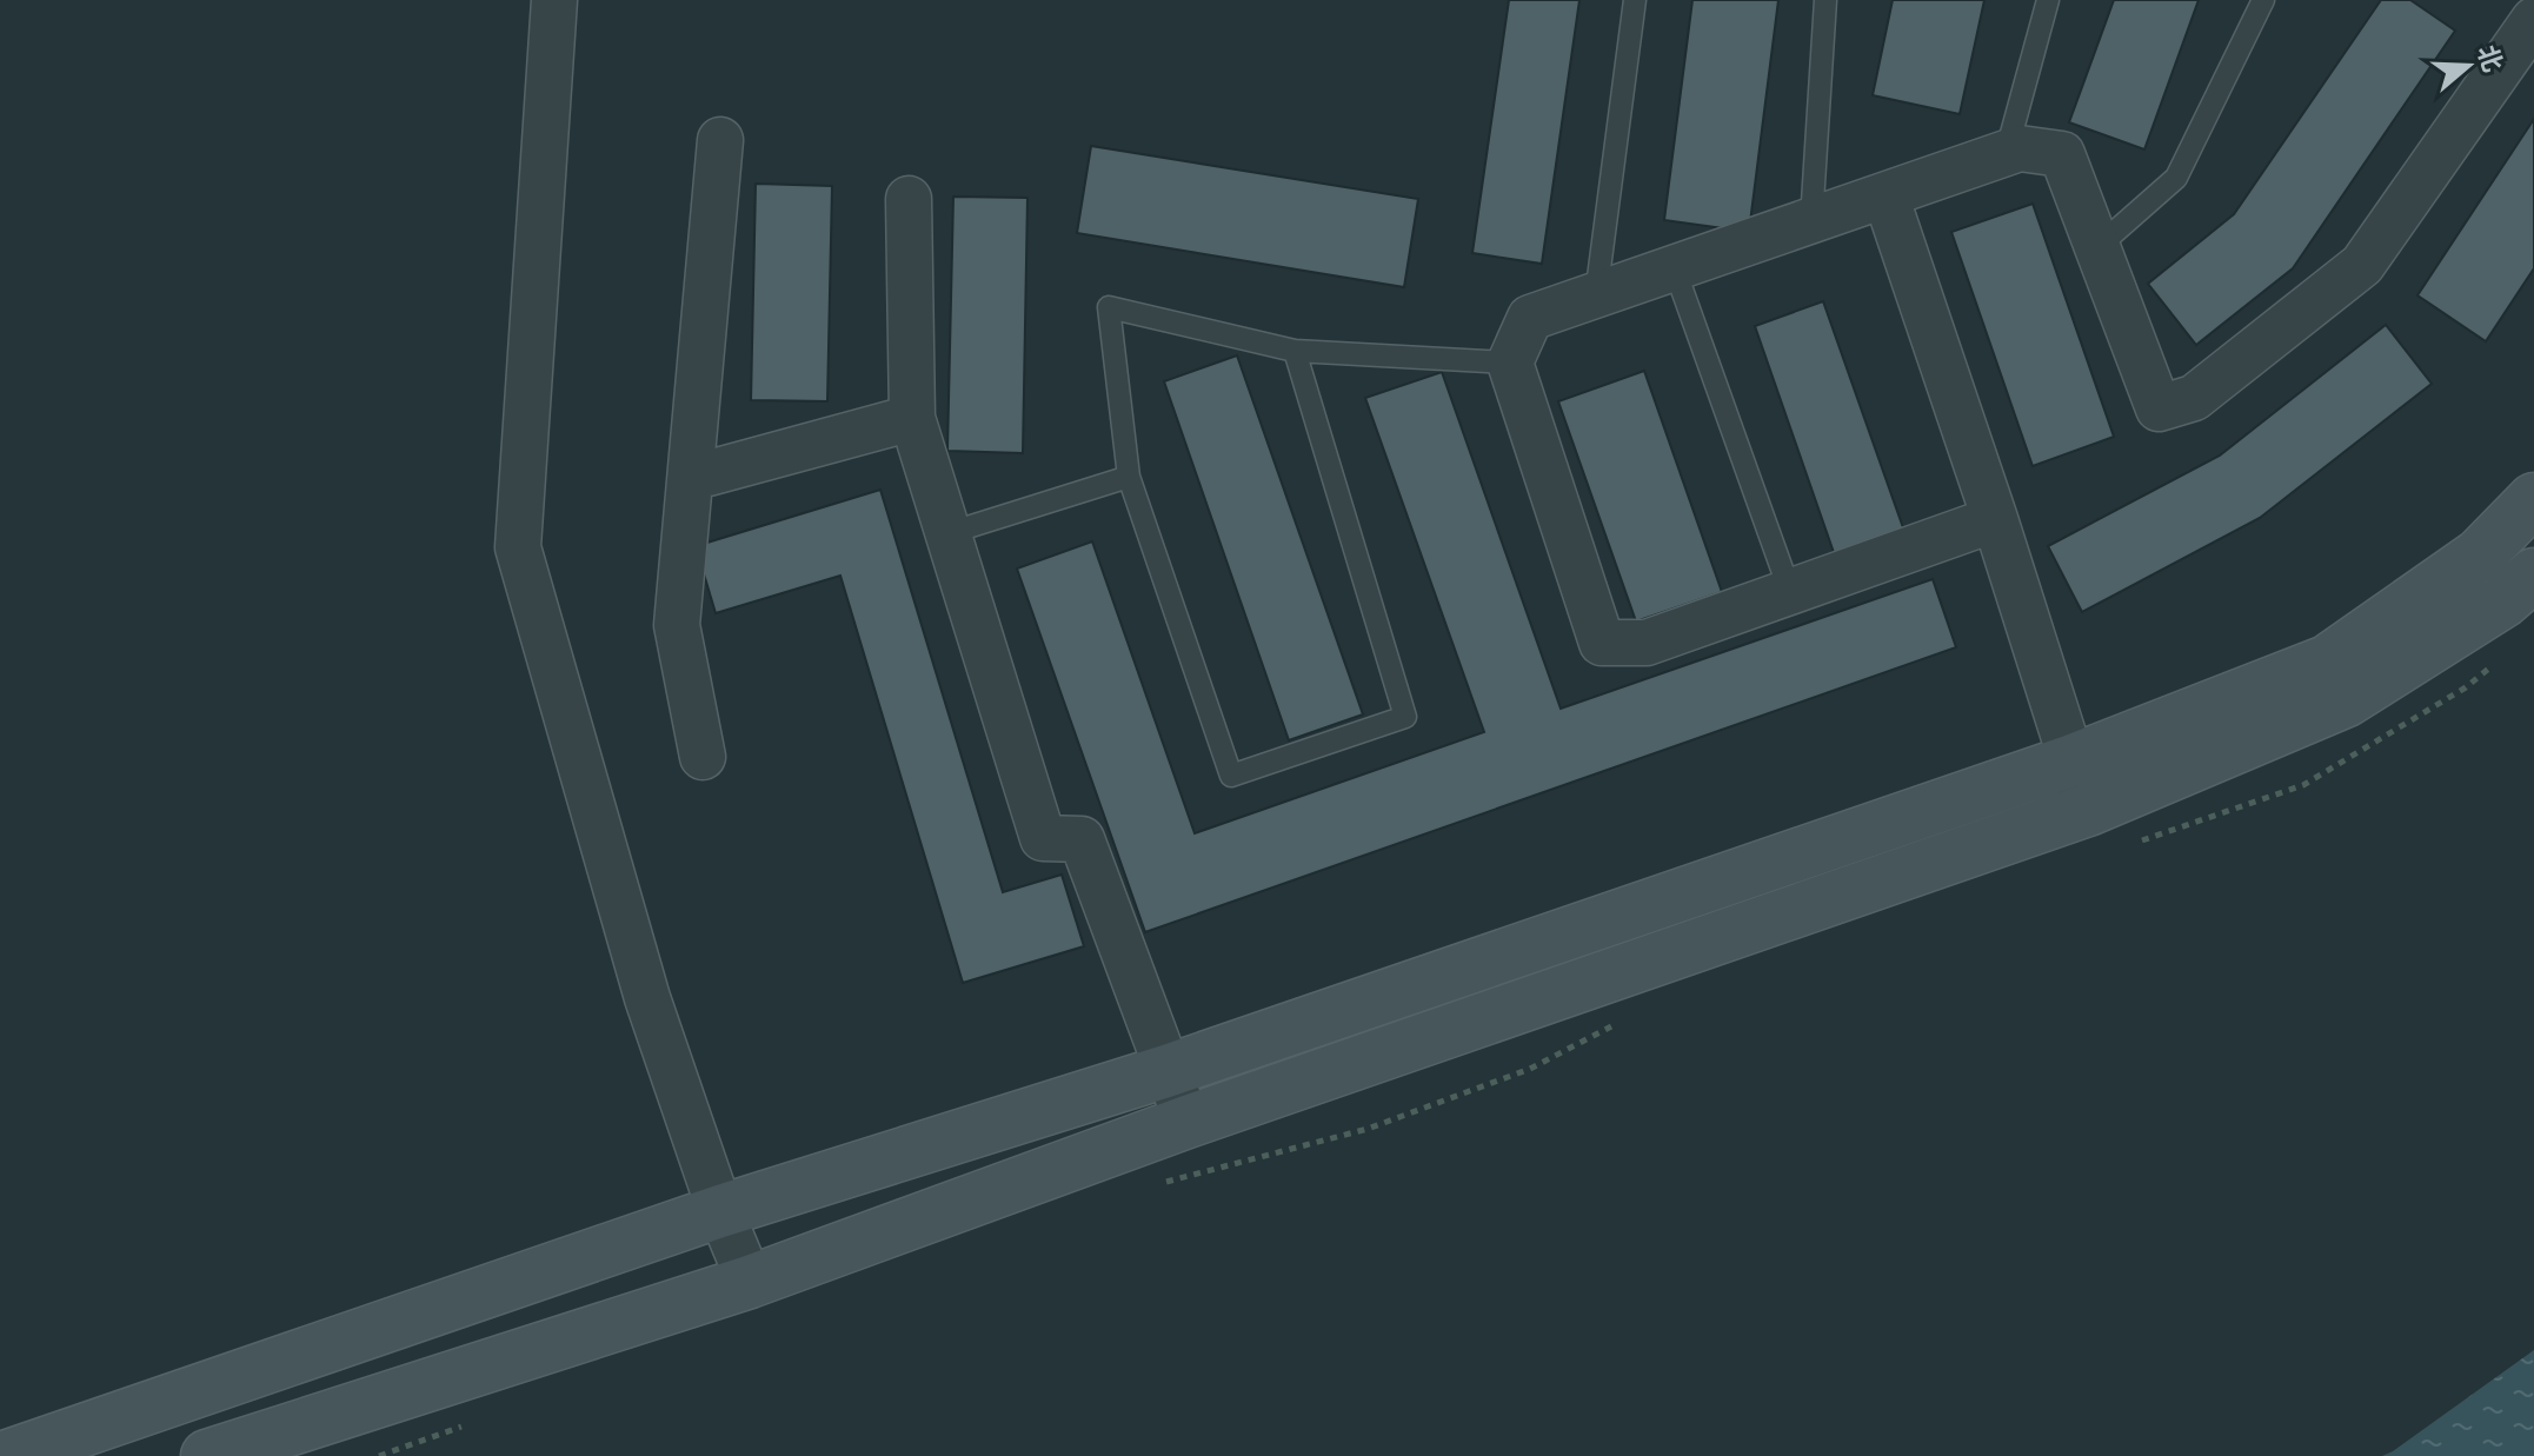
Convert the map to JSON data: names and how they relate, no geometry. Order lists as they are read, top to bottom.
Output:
{
  "north": "right"
}
